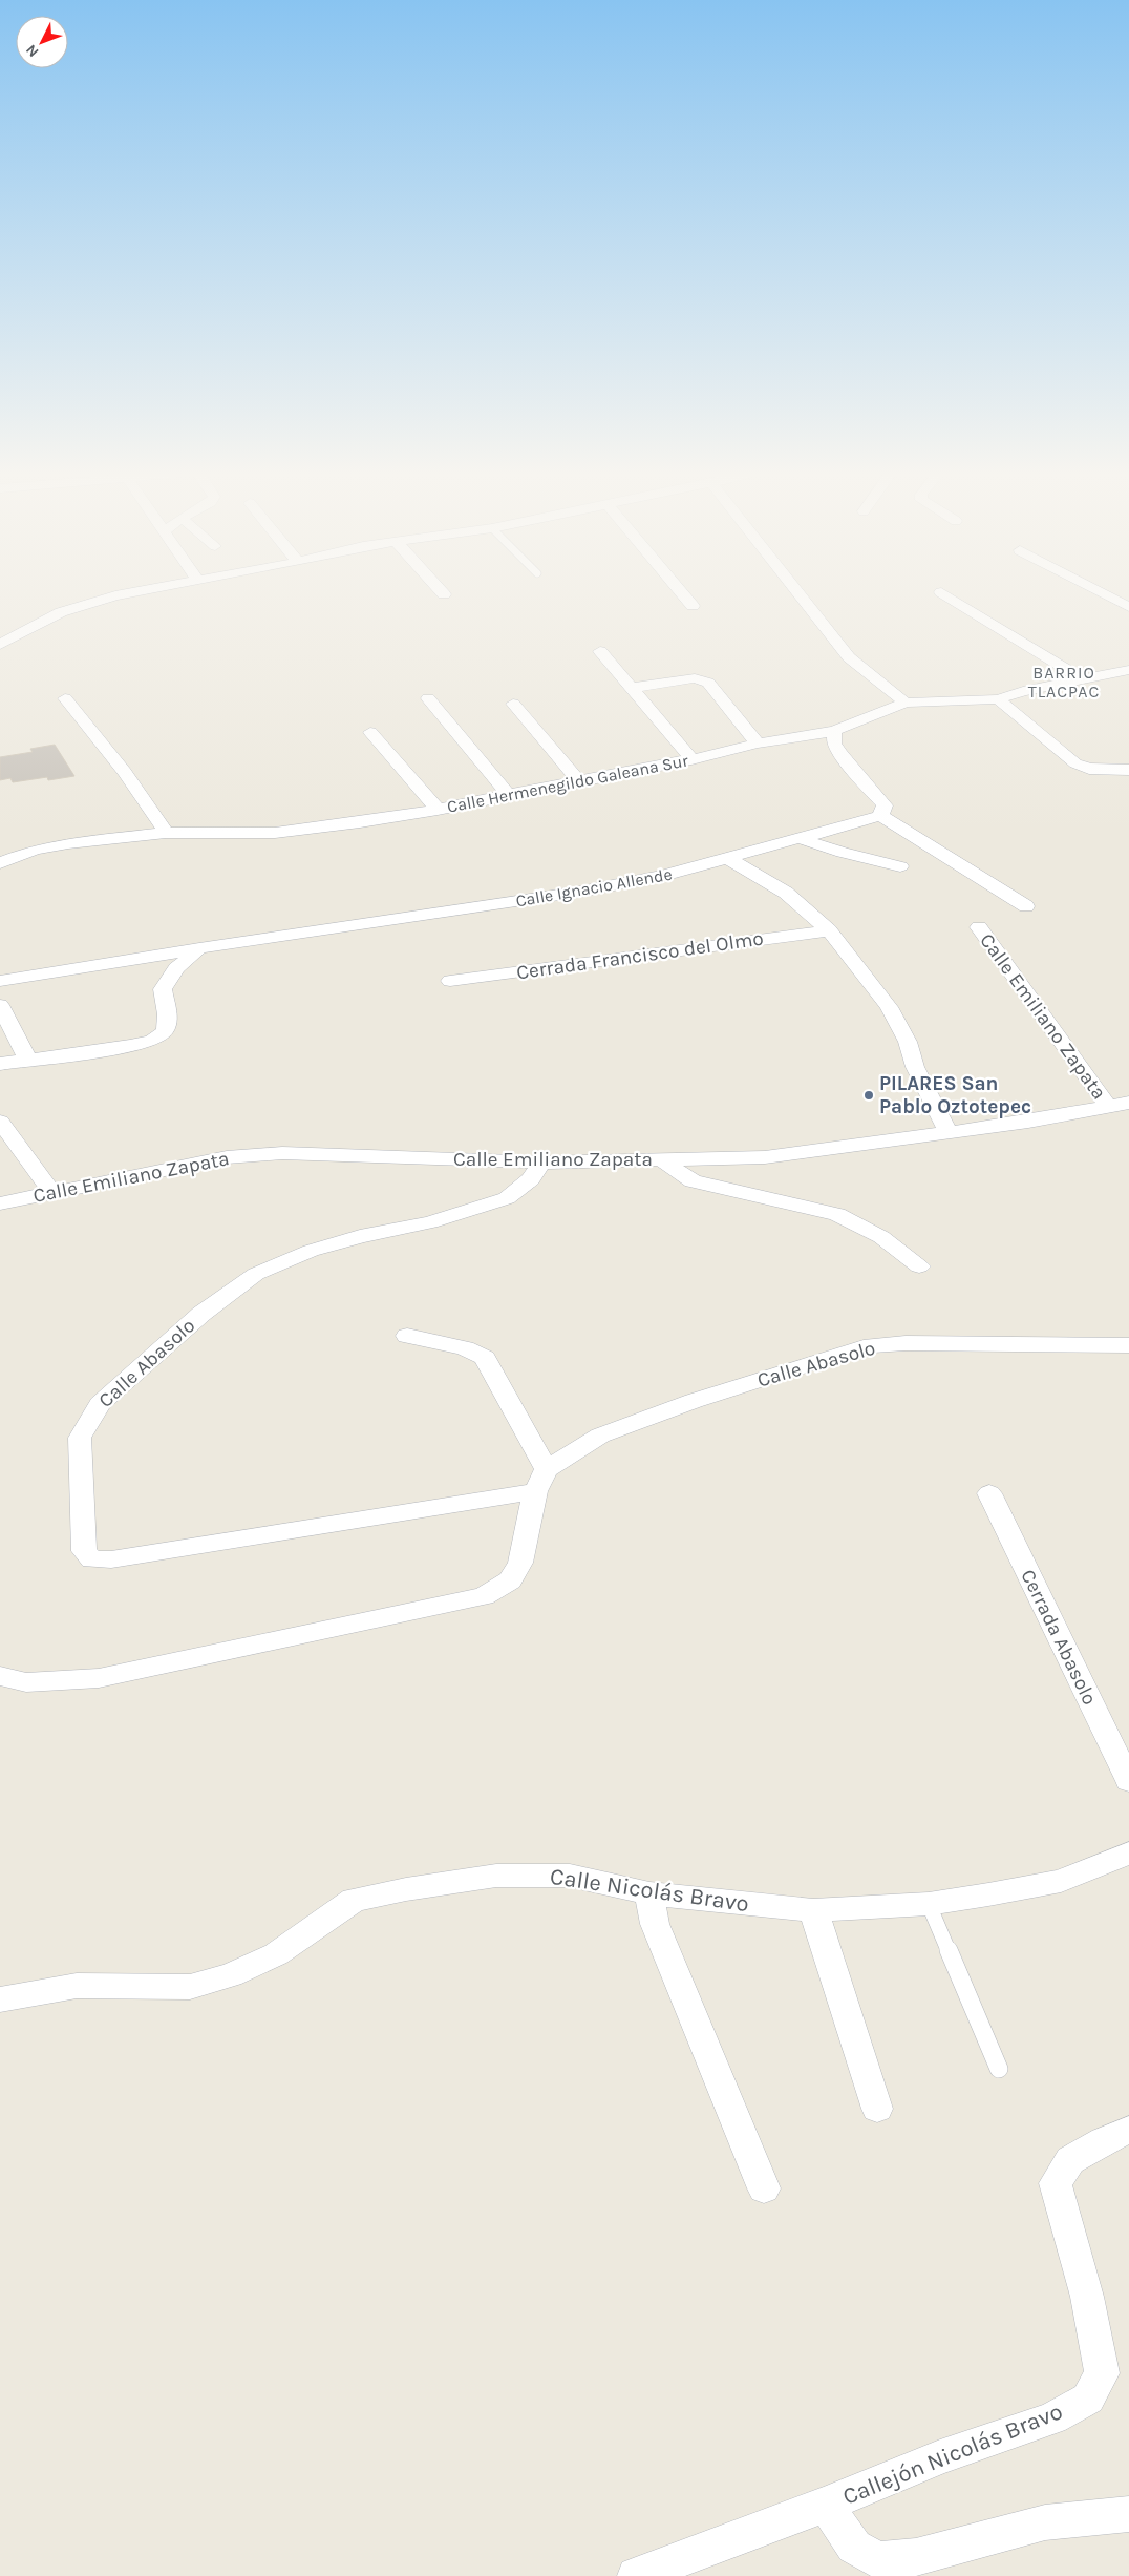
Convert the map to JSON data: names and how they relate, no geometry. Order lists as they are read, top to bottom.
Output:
{
  "streets": {
    "street": [
      "Calle Hermenegildo Galeana Sur",
      "Calle Ignacio Allende",
      "Cerrada Francisco del Olmo",
      "Calle Emiliano Zapata",
      "Calle Abasolo",
      "Cerrada Abasolo",
      "Calle Nicolás Bravo",
      "Callejón Nicolás Bravo"
    ]
  },
  "crossings": [
    ["Calle Emiliano Zapata", "Calle Abasolo"]
  ],
  "districts": ["BARRIO TLACPAC"],
  "places": ["PILARES San Pablo Oztotepec"],
  "north": "bottom left"
}
